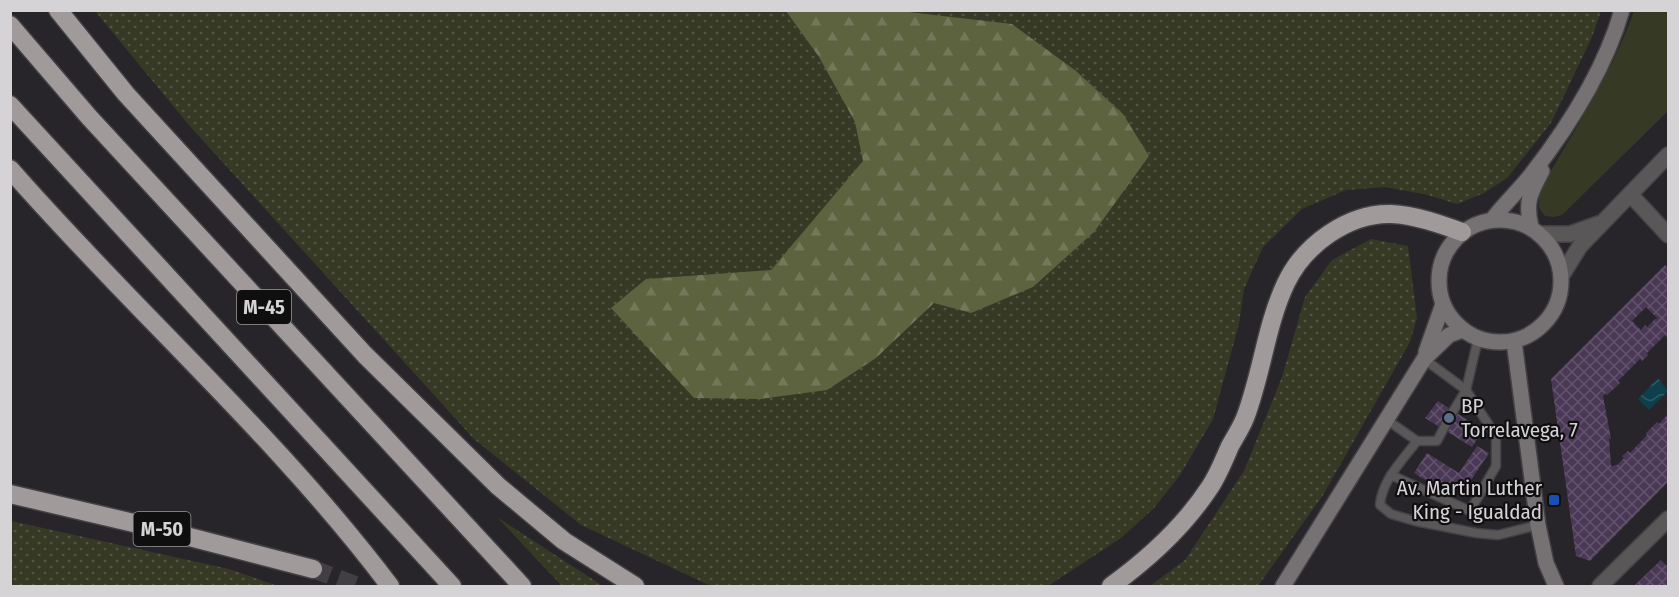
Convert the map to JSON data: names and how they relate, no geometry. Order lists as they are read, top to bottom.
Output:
{
  "streets": {
    "highway": ["M-45", "M-50"]
  },
  "places": {
    "other": ["BP Torrelavega, 7"],
    "transit": ["Av. Martin Luther King - Igualdad"]
  }
}
